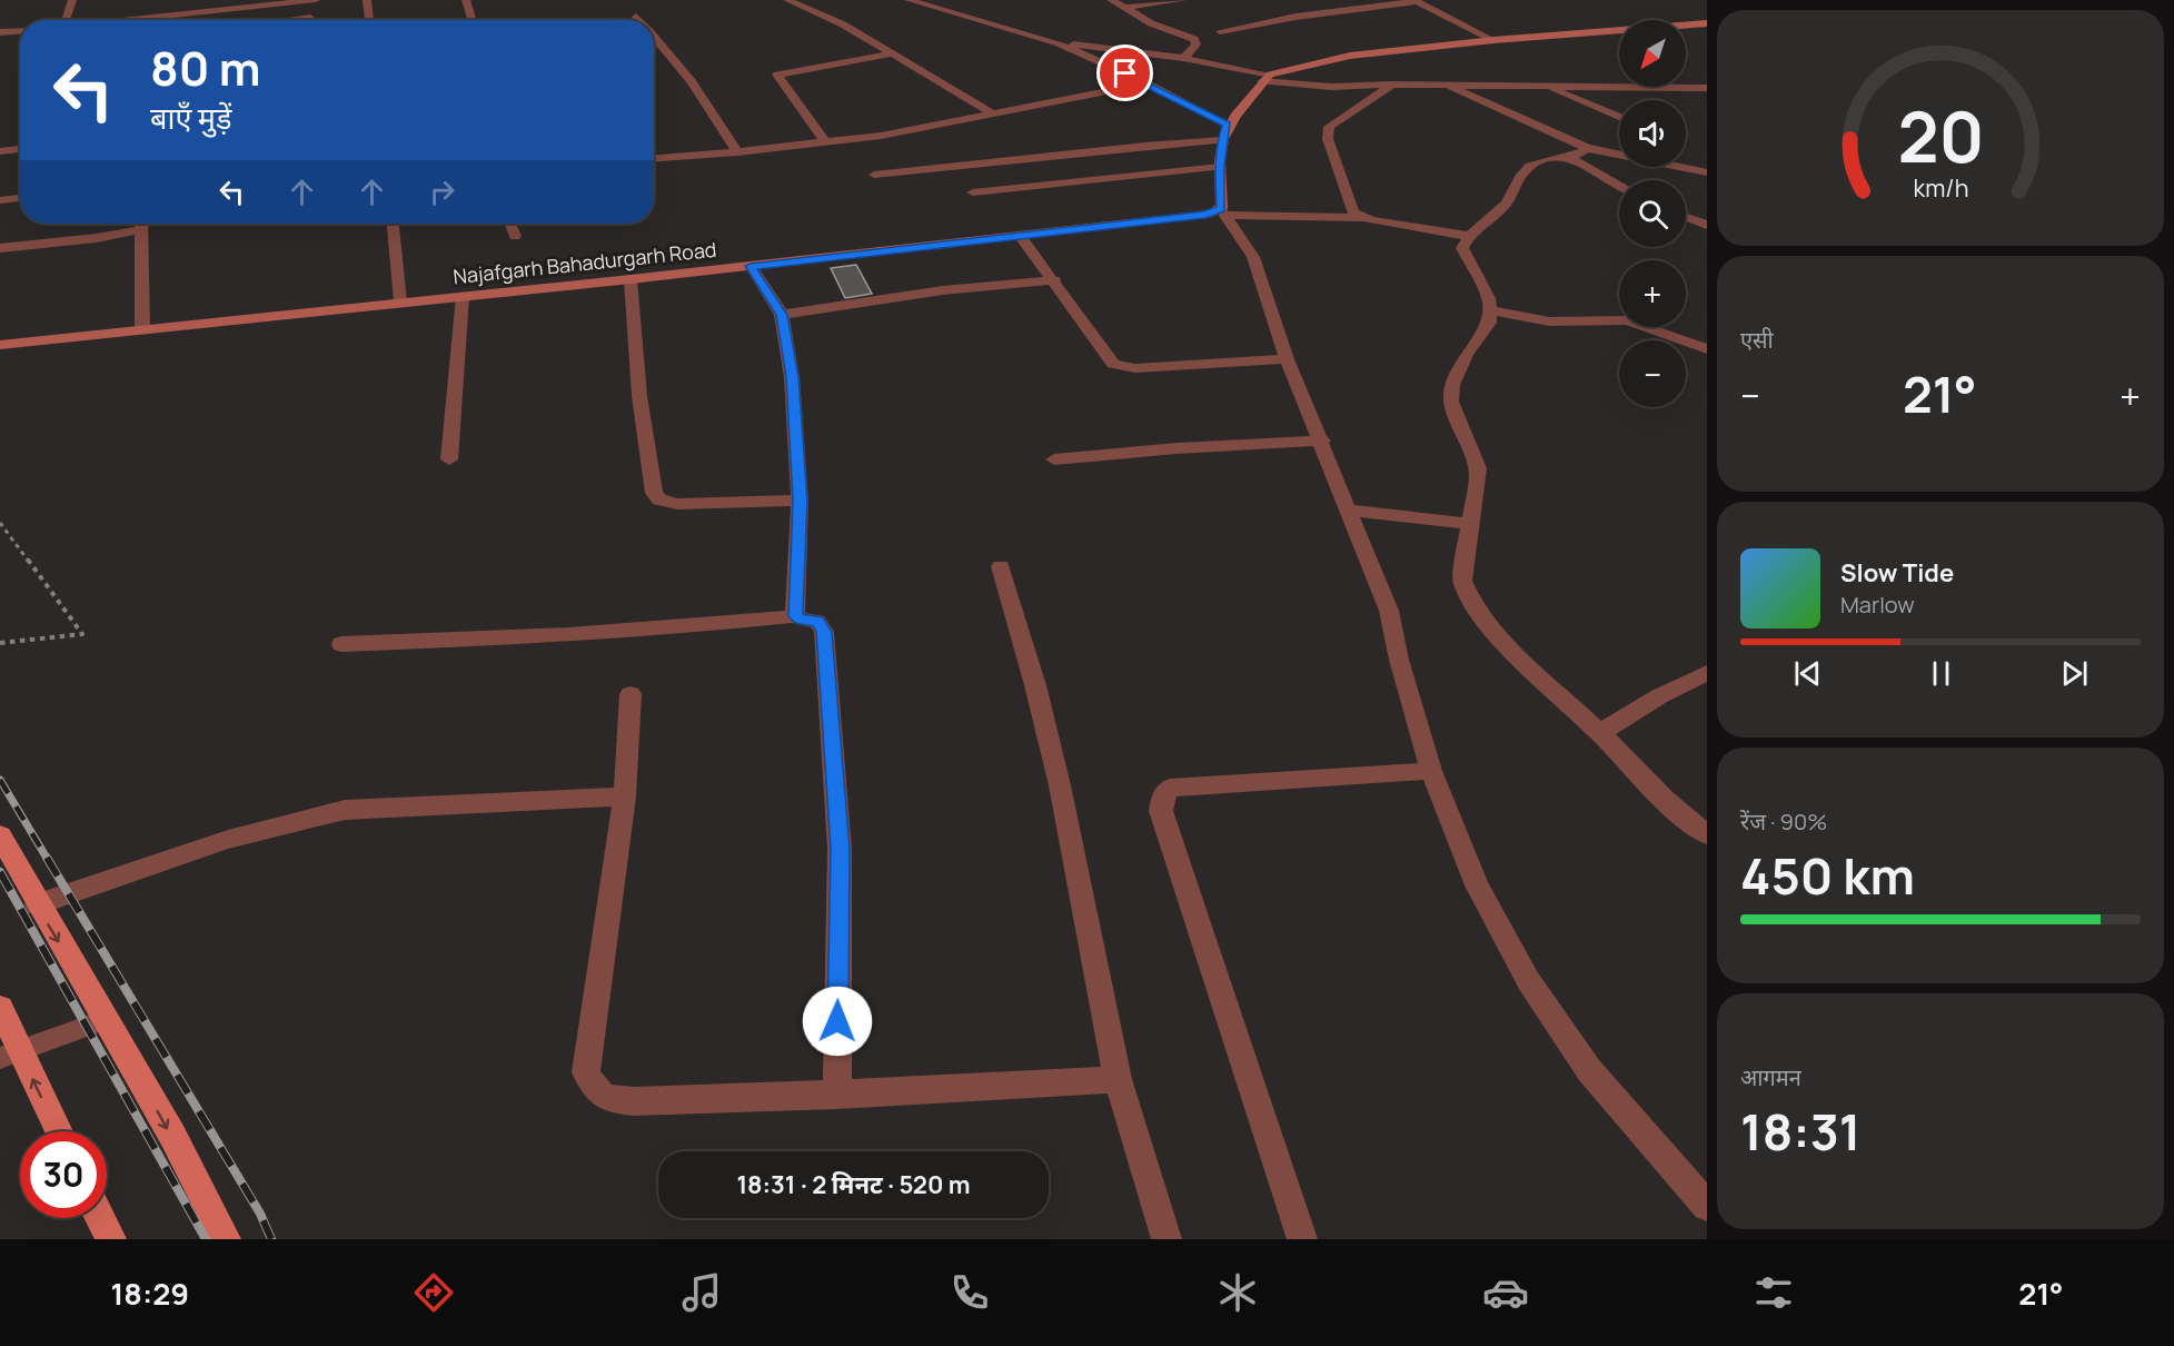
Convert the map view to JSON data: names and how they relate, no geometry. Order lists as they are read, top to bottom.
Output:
{
  "streets": {
    "street": ["Najafgarh Bahadurgarh Road"]
  },
  "north": "bottom left",
  "page": {
    "map_buttons": ["+", "−"],
    "turn": ["80 m", "बाएँ मुड़ें"],
    "tile": [
      "एसी",
      ["रेंज · 90%", "450 km"],
      ["आगमन", "18:31"]
    ],
    "heat": ["−", "21°", "+"],
    "song": ["Slow Tide", "Marlow"],
    "limit": "30",
    "trip": "18:31 · 2 मिनट · 520 m",
    "tabs": ["18:29", "21°"],
    "gauge": ["20", "km/h"]
  }
}
